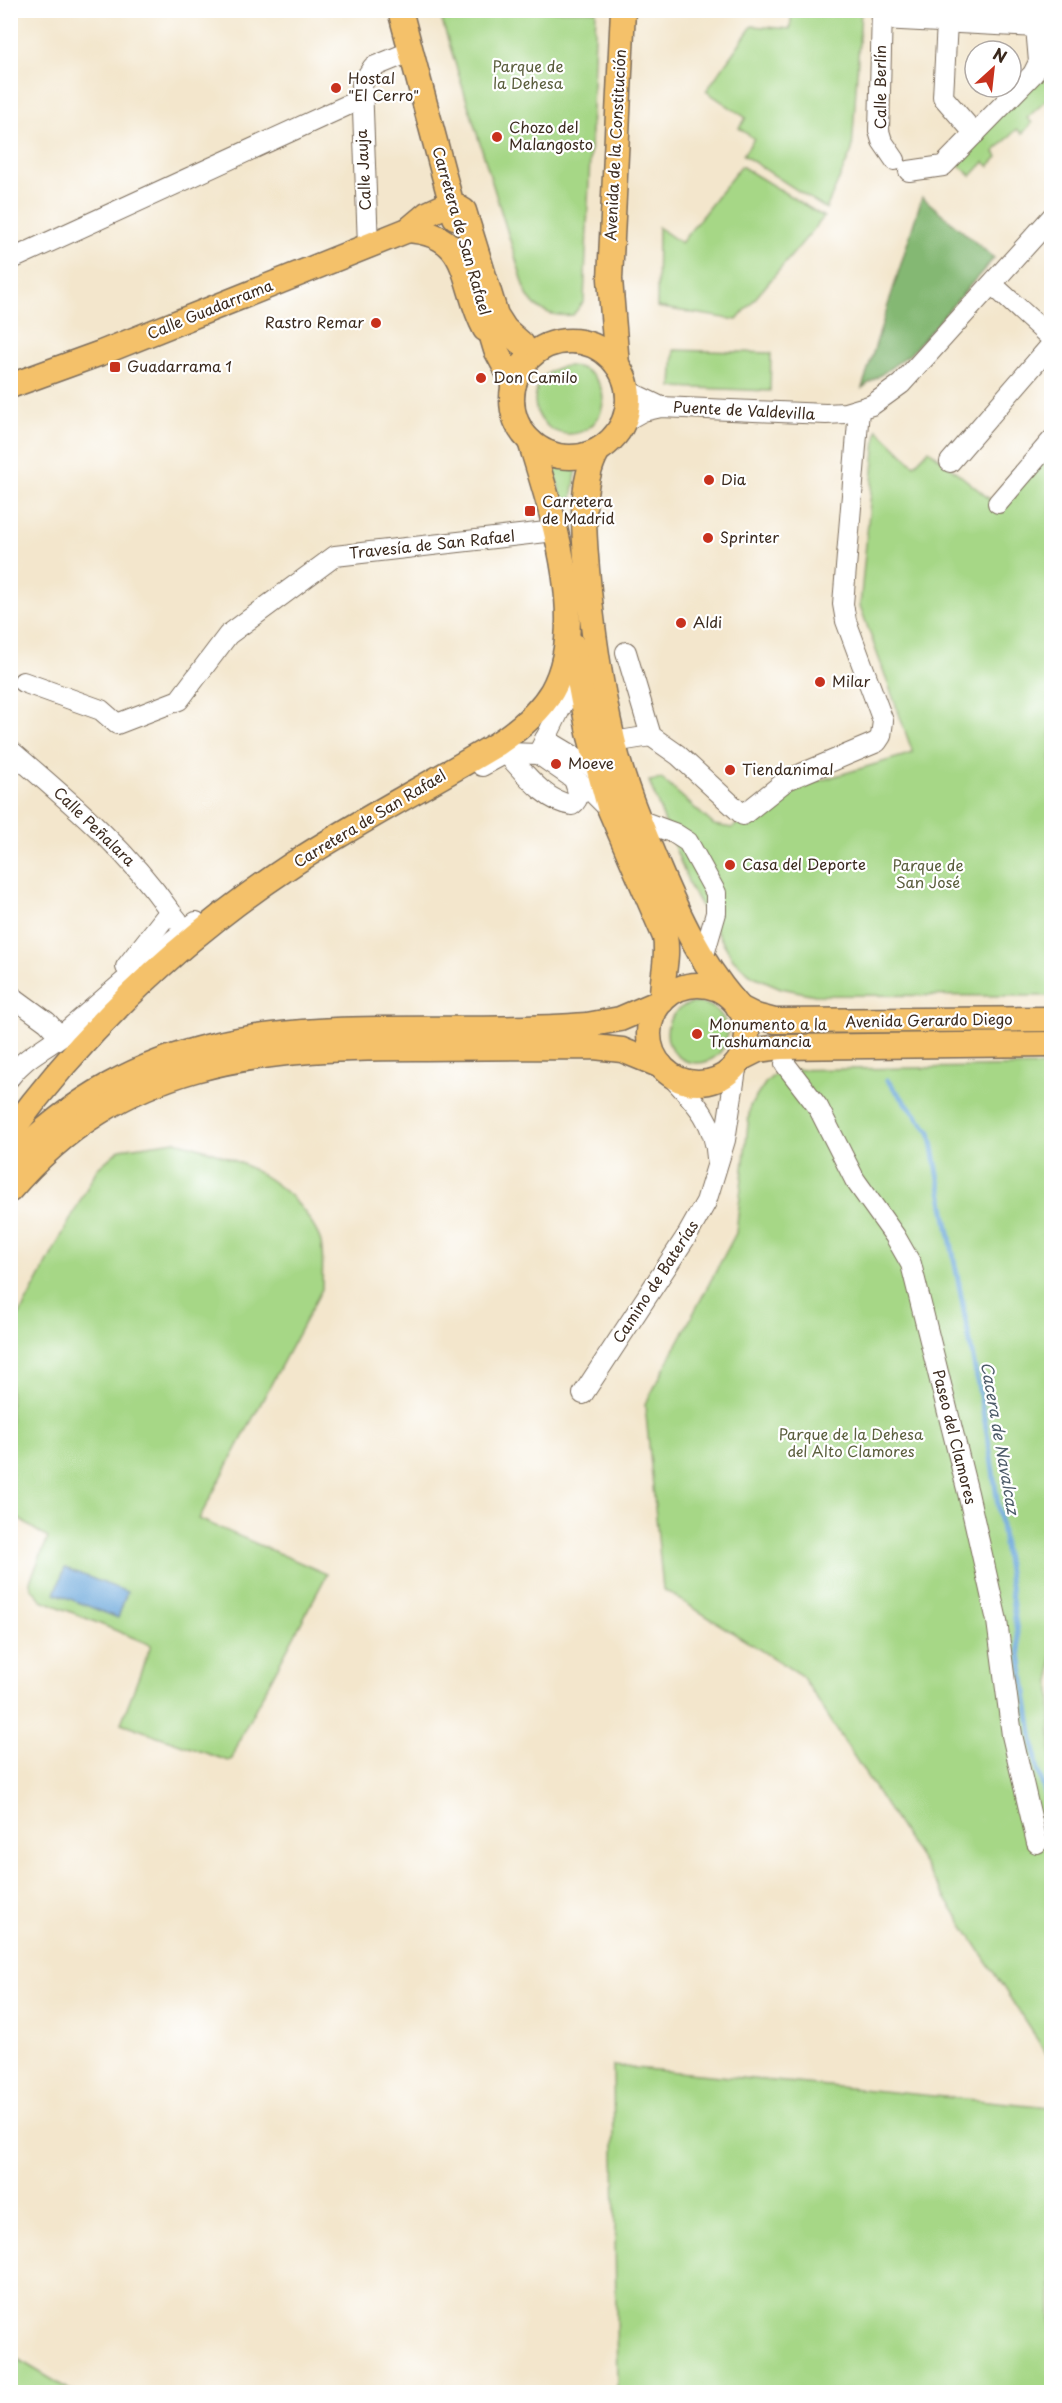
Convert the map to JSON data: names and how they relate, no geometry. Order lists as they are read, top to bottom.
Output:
{
  "streets": {
    "main road": [
      "Avenida de la Constitución",
      "Carretera de San Rafael",
      "Calle Guadarrama",
      "Avenida Gerardo Diego"
    ],
    "street": [
      "Calle Berlín",
      "Calle Jauja",
      "Puente de Valdevilla",
      "Travesía de San Rafael",
      "Calle Peñalara",
      "Camino de Baterías",
      "Paseo del Clamores"
    ]
  },
  "crossings": [
    ["Avenida de la Constitución", "Carretera de San Rafael"],
    ["Calle Jauja", "Carretera de San Rafael"],
    ["Calle Jauja", "Calle Guadarrama"],
    ["Carretera de San Rafael", "Travesía de San Rafael"],
    ["Avenida Gerardo Diego", "Camino de Baterías"]
  ],
  "water": ["Cacera de Navalcaz"],
  "parks": ["Parque de la Dehesa", "Parque de San José", "Parque de la Dehesa del Alto Clamores"],
  "places": {
    "other": [
      "Hostal \"El Cerro\"",
      "Chozo del Malangosto",
      "Rastro Remar",
      "Don Camilo",
      "Dia",
      "Sprinter",
      "Aldi",
      "Milar",
      "Moeve",
      "Tiendanimal",
      "Casa del Deporte",
      "Monumento a la Trashumancia"
    ],
    "transit": ["Guadarrama 1", "Carretera de Madrid"]
  },
  "north": "top right"
}
